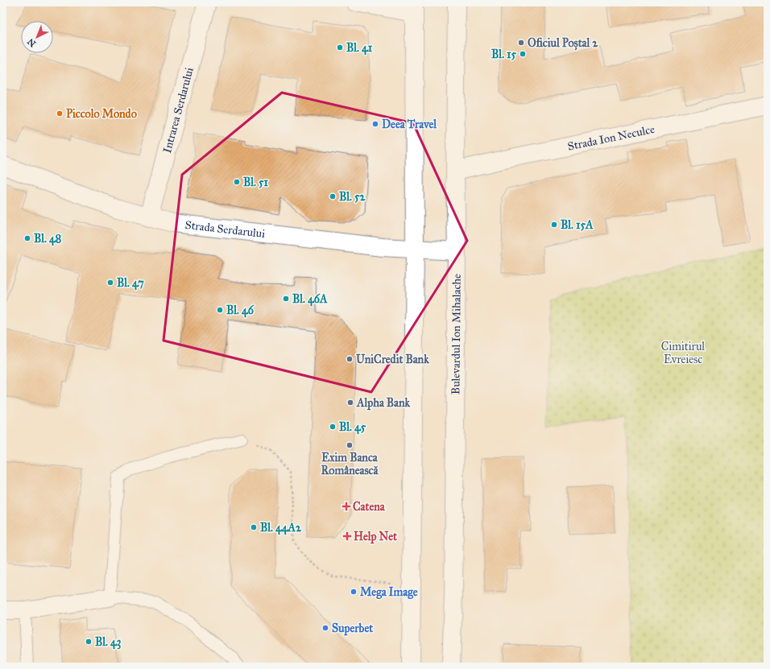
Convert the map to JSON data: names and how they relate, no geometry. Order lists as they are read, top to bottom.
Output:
{
  "streets": {
    "main road": [
      "Intrarea Serdarului",
      "Strada Ion Neculce",
      "Strada Serdarului",
      "Bulevardul Ion Mihalache"
    ]
  },
  "crossings": [
    ["Intrarea Serdarului", "Strada Serdarului"],
    ["Strada Ion Neculce", "Bulevardul Ion Mihalache"],
    ["Strada Serdarului", "Bulevardul Ion Mihalache"]
  ],
  "parks": ["Cimitirul Evreiesc"],
  "places": {
    "other": [
      "Oficiul Poștal 2",
      "Bl. 41",
      "Bl. 15",
      "Piccolo Mondo",
      "Deea Travel",
      "Bl. 51",
      "Bl. 52",
      "Bl. 15A",
      "Bl. 48",
      "Bl. 47",
      "Bl. 46A",
      "Bl. 46",
      "UniCredit Bank",
      "Alpha Bank",
      "Bl. 45",
      "Exim Banca Românească",
      "Bl. 44A2",
      "Mega Image",
      "Superbet",
      "Bl. 43"
    ],
    "health": ["Catena", "Help Net"]
  },
  "north": "bottom left"
}
